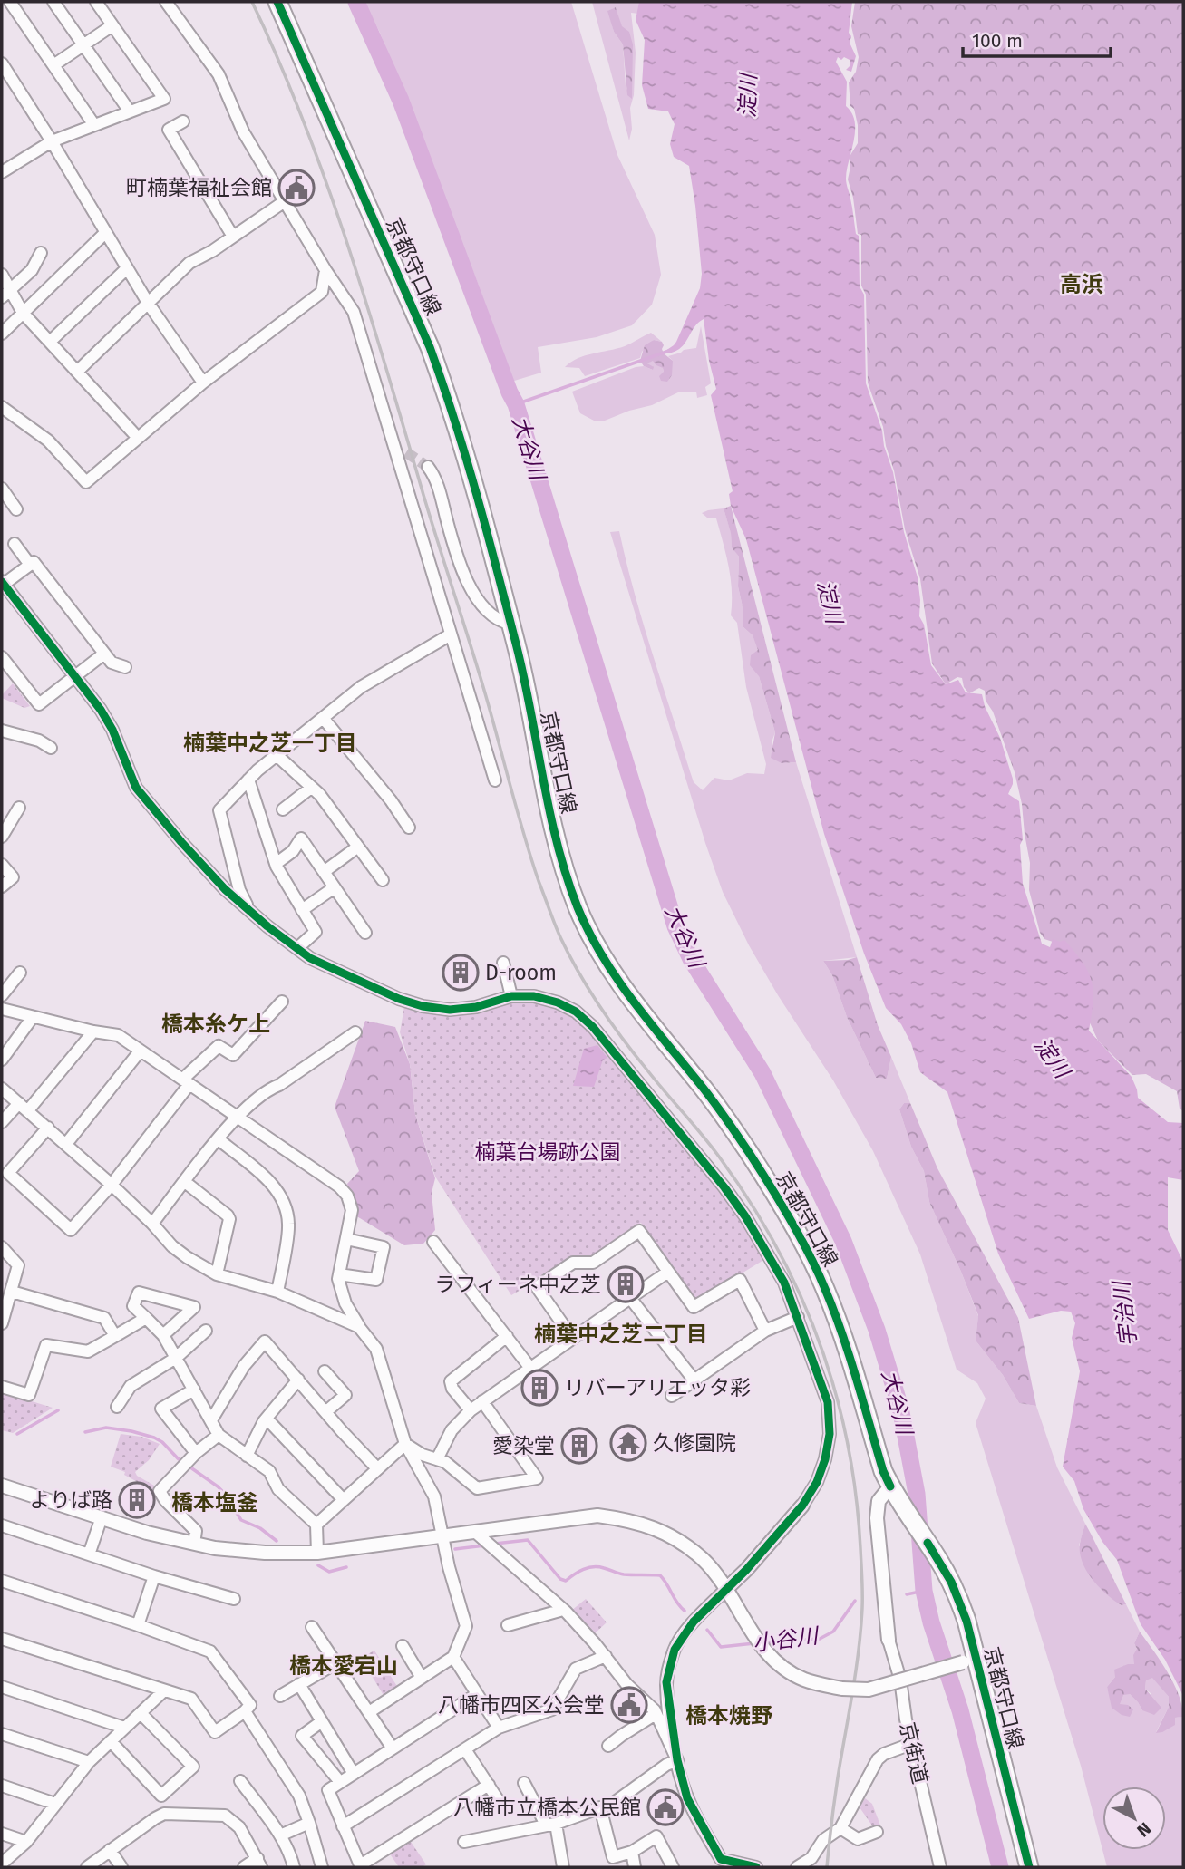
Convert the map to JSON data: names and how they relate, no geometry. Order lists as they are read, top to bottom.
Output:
{
  "streets": {
    "main road": ["京都守口線"],
    "street": ["京街道"]
  },
  "districts": [
    "高浜",
    "楠葉中之芝一丁目",
    "橋本糸ケ上",
    "楠葉中之芝二丁目",
    "橋本塩釜",
    "橋本愛宕山",
    "橋本焼野"
  ],
  "water": [
    "淀川",
    "大谷川",
    "宇治川",
    "小谷川"
  ],
  "parks": ["楠葉台場跡公園"],
  "places": {
    "public building": ["町楠葉福祉会館", "八幡市四区公会堂", "八幡市立橋本公民館"],
    "building": [
      "D-room",
      "ラフィーネ中之芝",
      "リバーアリエッタ彩",
      "愛染堂",
      "よりば路"
    ],
    "temple": ["久修園院"]
  },
  "scale_bar": "100 m",
  "north": "bottom right"
}
